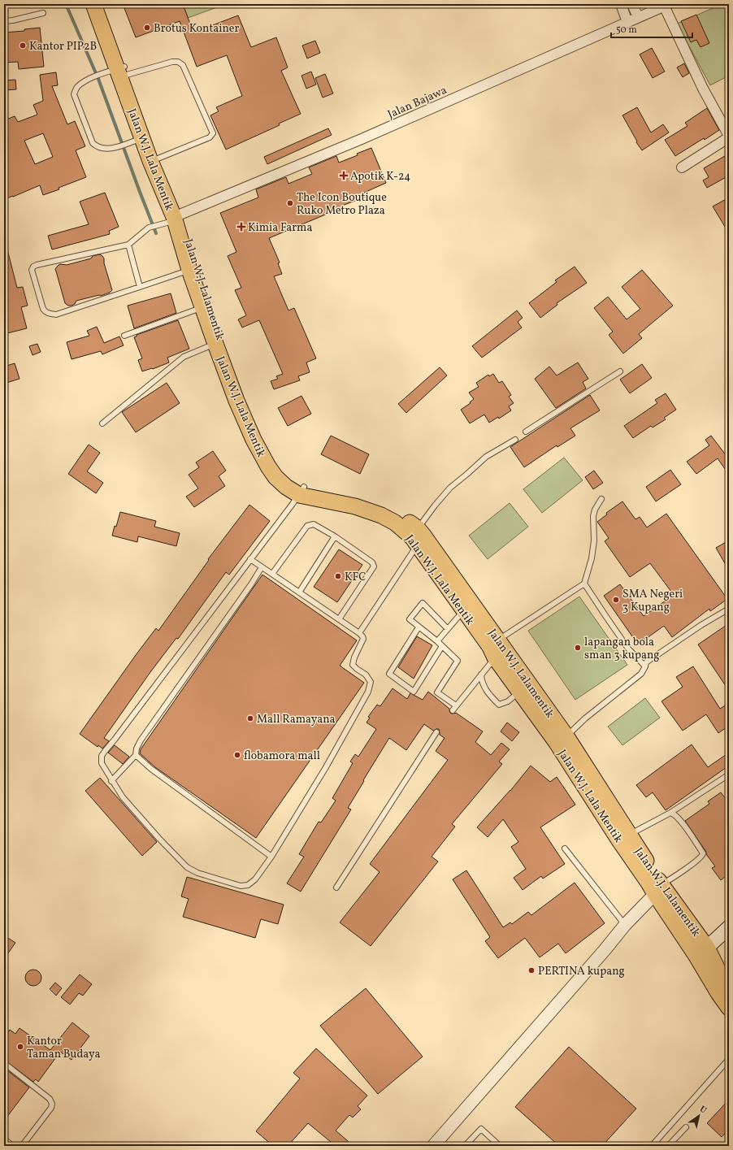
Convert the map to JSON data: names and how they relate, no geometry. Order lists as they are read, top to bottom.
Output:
{
  "streets": {
    "main road": ["Jalan W.J. Lala Mentik", "Jalan W.J. Lalamentik"],
    "street": ["Jalan Bajawa"]
  },
  "crossings": [
    ["Jalan Bajawa", "Jalan W.J. Lalamentik"],
    ["Jalan W.J. Lala Mentik", "Jalan W.J. Lalamentik"]
  ],
  "places": {
    "other": [
      "Brotus Kontainer",
      "Kantor PIP2B",
      "The Icon Boutique Ruko Metro Plaza",
      "KFC",
      "SMA Negeri 3 Kupang",
      "lapangan bola sman 3 kupang",
      "Mall Ramayana",
      "flobamora mall",
      "PERTINA kupang",
      "Kantor Taman Budaya"
    ],
    "health": ["Apotik K-24", "Kimia Farma"]
  },
  "scale_bar": "50 m",
  "north": "top right"
}
